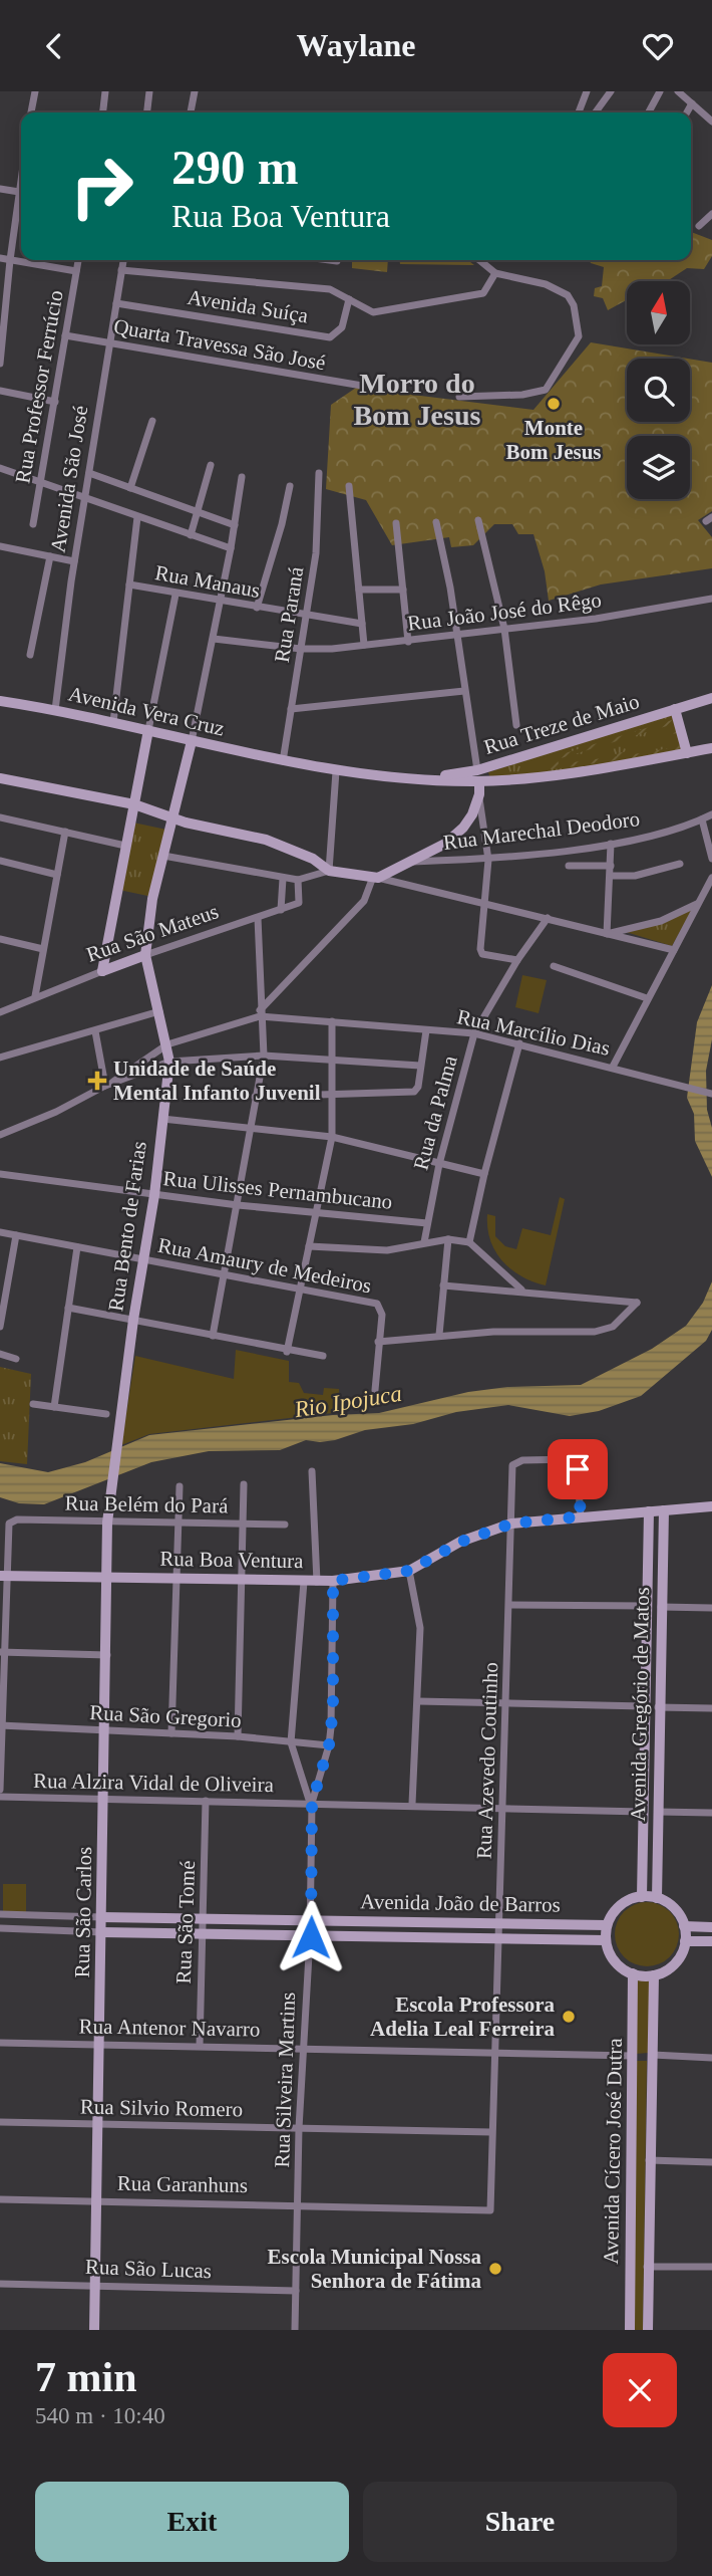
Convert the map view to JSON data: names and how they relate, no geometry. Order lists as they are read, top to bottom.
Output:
{
  "streets": {
    "street": [
      "Avenida Suíça",
      "Quarta Travessa São José",
      "Rua Professor Ferrúcio",
      "Avenida São José",
      "Rua Manaus",
      "Rua João José do Rêgo",
      "Rua Paraná",
      "Avenida Vera Cruz",
      "Rua Treze de Maio",
      "Rua Marechal Deodoro",
      "Rua São Mateus",
      "Rua Marcílio Dias",
      "Rua da Palma",
      "Rua Ulisses Pernambucano",
      "Rua Bento de Farias",
      "Rua Amaury de Medeiros",
      "Rua Belém do Pará",
      "Rua Boa Ventura",
      "Avenida Gregório de Matos",
      "Rua São Gregorio",
      "Rua Azevedo Coutinho",
      "Rua Alzira Vidal de Oliveira",
      "Avenida João de Barros",
      "Rua São Carlos",
      "Rua São Tomé",
      "Rua Antenor Navarro",
      "Rua Silveira Martins",
      "Rua Silvio Romero",
      "Avenida Cícero José Dutra",
      "Rua Garanhuns",
      "Rua São Lucas"
    ]
  },
  "crossings": [
    ["Avenida Suíça", "Avenida São José"],
    ["Quarta Travessa São José", "Rua Professor Ferrúcio"],
    ["Quarta Travessa São José", "Avenida São José"],
    ["Avenida São José", "Avenida Vera Cruz"],
    ["Rua Manaus", "Rua Paraná"],
    ["Rua João José do Rêgo", "Rua Paraná"],
    ["Rua Paraná", "Avenida Vera Cruz"],
    ["Avenida Vera Cruz", "Rua Treze de Maio"],
    ["Rua São Mateus", "Rua Bento de Farias"],
    ["Rua Marcílio Dias", "Rua da Palma"],
    ["Rua da Palma", "Rua Ulisses Pernambucano"],
    ["Rua Ulisses Pernambucano", "Rua Bento de Farias"],
    ["Rua Bento de Farias", "Rua Amaury de Medeiros"],
    ["Rua Bento de Farias", "Rua São Carlos"],
    ["Rua Belém do Pará", "Rua Boa Ventura"],
    ["Rua Belém do Pará", "Rua São Carlos"],
    ["Rua Boa Ventura", "Avenida Gregório de Matos"],
    ["Rua Boa Ventura", "Rua Azevedo Coutinho"],
    ["Rua Boa Ventura", "Rua São Carlos"],
    ["Rua Boa Ventura", "Rua Silveira Martins"],
    ["Avenida Gregório de Matos", "Rua Alzira Vidal de Oliveira"],
    ["Avenida Gregório de Matos", "Avenida João de Barros"],
    ["Avenida Gregório de Matos", "Avenida Cícero José Dutra"],
    ["Rua São Gregorio", "Rua São Carlos"],
    ["Rua São Gregorio", "Rua Silveira Martins"],
    ["Rua Azevedo Coutinho", "Rua Alzira Vidal de Oliveira"],
    ["Rua Azevedo Coutinho", "Avenida João de Barros"],
    ["Rua Azevedo Coutinho", "Rua Antenor Navarro"],
    ["Rua Azevedo Coutinho", "Rua Silvio Romero"],
    ["Rua Azevedo Coutinho", "Rua Garanhuns"],
    ["Rua Alzira Vidal de Oliveira", "Rua São Carlos"],
    ["Rua Alzira Vidal de Oliveira", "Rua São Tomé"],
    ["Rua Alzira Vidal de Oliveira", "Rua Silveira Martins"],
    ["Avenida João de Barros", "Rua São Carlos"],
    ["Avenida João de Barros", "Rua São Tomé"],
    ["Avenida João de Barros", "Rua Silveira Martins"],
    ["Avenida João de Barros", "Avenida Cícero José Dutra"],
    ["Rua São Carlos", "Rua Antenor Navarro"],
    ["Rua São Carlos", "Rua Silvio Romero"],
    ["Rua São Carlos", "Rua Garanhuns"],
    ["Rua São Carlos", "Rua São Lucas"],
    ["Rua São Tomé", "Rua Antenor Navarro"],
    ["Rua Antenor Navarro", "Rua Silveira Martins"],
    ["Rua Antenor Navarro", "Avenida Cícero José Dutra"],
    ["Rua Silveira Martins", "Rua Silvio Romero"],
    ["Rua Silveira Martins", "Rua Garanhuns"],
    ["Rua Silveira Martins", "Rua São Lucas"]
  ],
  "districts": ["Morro do Bom Jesus"],
  "water": ["Rio Ipojuca"],
  "places": {
    "other": ["Monte Bom Jesus", "Escola Professora Adelia Leal Ferreira", "Escola Municipal Nossa Senhora de Fátima"],
    "health": ["Unidade de Saúde Mental Infanto Juvenil"]
  },
  "north": "top",
  "page": {
    "header": "Waylane",
    "turn": ["290 m", "Rua Boa Ventura"],
    "heading": ["7 min", "540 m · 10:40"],
    "buttons": ["Exit", "Share"]
  }
}
